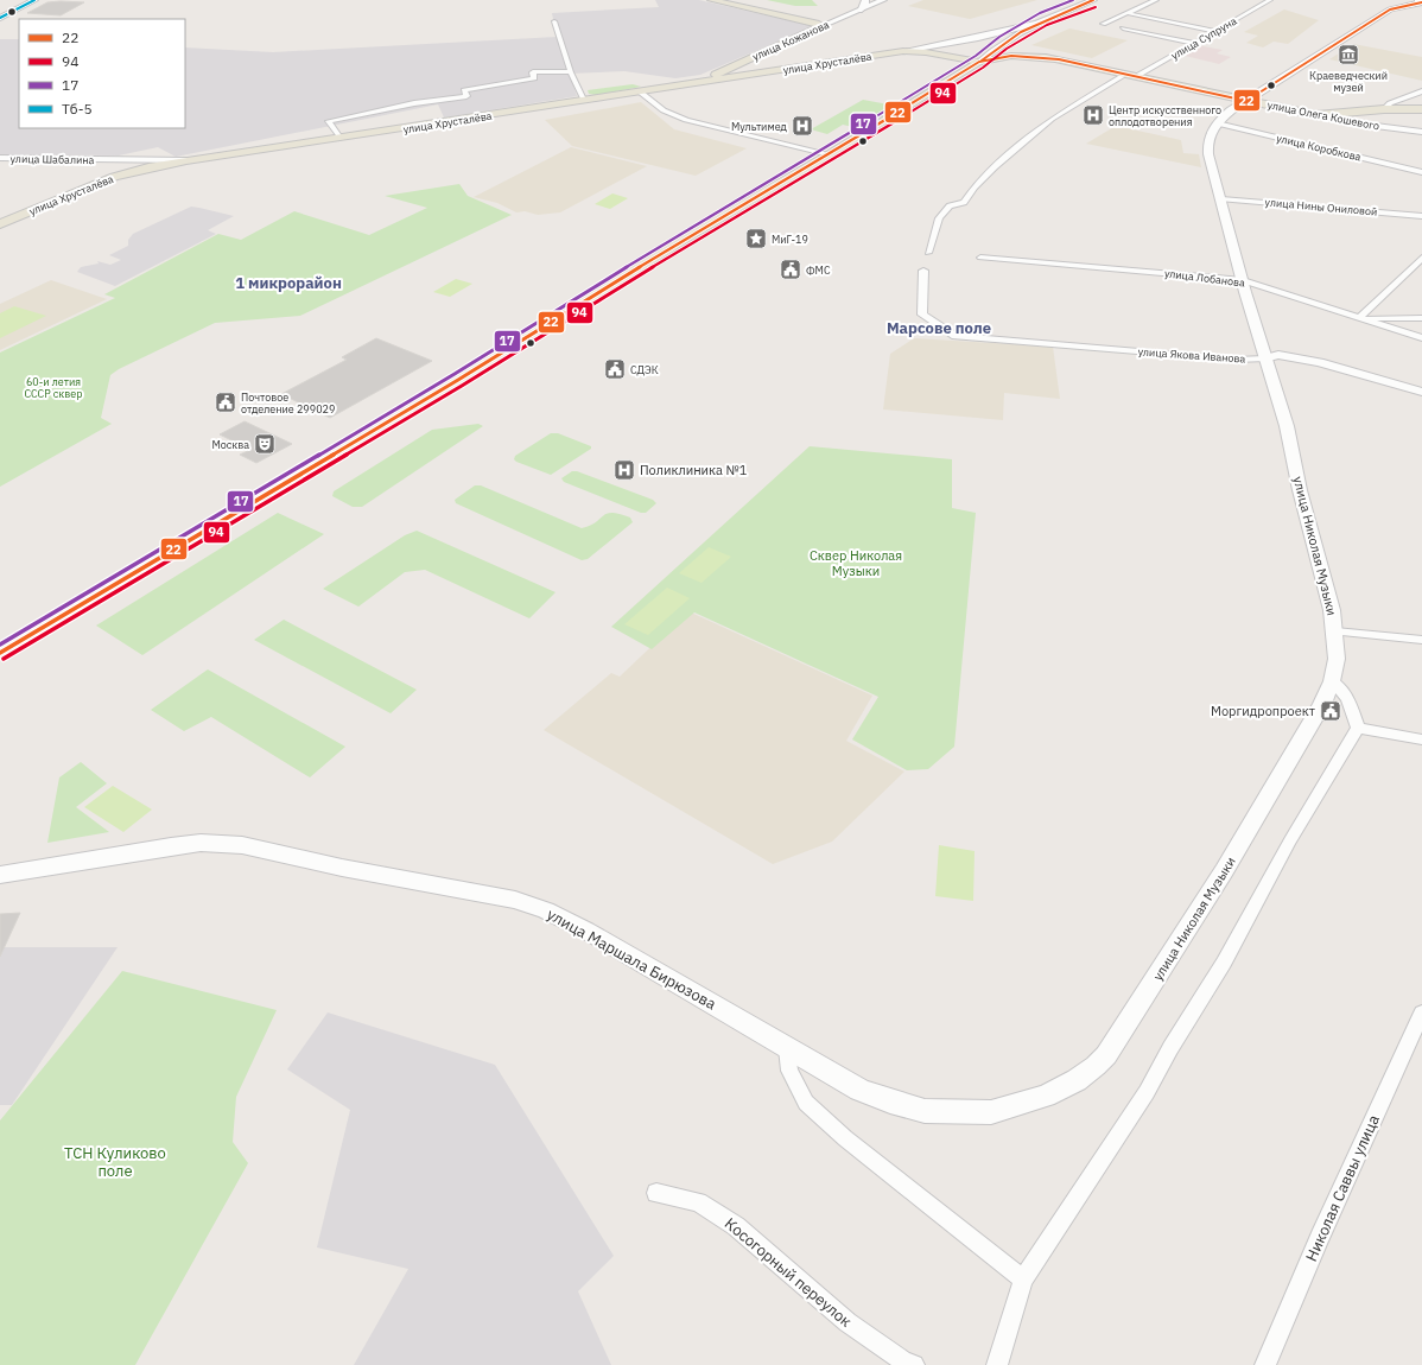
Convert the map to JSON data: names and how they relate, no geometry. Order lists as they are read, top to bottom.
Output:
{
  "streets": {
    "main road": [
      "улица Кожанова",
      "улица Хрусталёва",
      "улица Олега Кошевого",
      "улица Шабалина",
      "улица Николая Музыки",
      "улица Маршала Бирюзова"
    ],
    "street": [
      "улица Супруна",
      "улица Коробкова",
      "улица Нины Ониловой",
      "улица Лобанова",
      "улица Якова Иванова",
      "Николая Саввы улица",
      "Косогорный переулок"
    ]
  },
  "crossings": [
    ["улица Супруна", "улица Олега Кошевого"],
    ["улица Кожанова", "улица Хрусталёва"],
    ["улица Хрусталёва", "улица Олега Кошевого"],
    ["улица Хрусталёва", "улица Шабалина"],
    ["улица Олега Кошевого", "улица Николая Музыки"],
    ["улица Коробкова", "улица Николая Музыки"],
    ["улица Нины Ониловой", "улица Николая Музыки"],
    ["улица Лобанова", "улица Николая Музыки"],
    ["улица Якова Иванова", "улица Николая Музыки"],
    ["улица Николая Музыки", "улица Маршала Бирюзова"]
  ],
  "districts": ["1 микрорайон", "Марсове поле"],
  "parks": ["60-и летия СССР сквер", "Сквер Николая Музыки", "ТСН Куликово поле"],
  "places": {
    "museum": ["Краеведческий музей"],
    "hospital": ["Центр искусственного оплодотворения", "Мультимед", "Поликлиника №1"],
    "place": ["МиГ-19"],
    "public building": [
      "ФМС",
      "СДЭК",
      "Почтовое отделение 299029",
      "Моргидропроект"
    ],
    "theatre": ["Москва"]
  },
  "lines": [
    "transit line 22",
    "transit line 17",
    "transit line Тб-5",
    "transit line 94"
  ],
  "legend": [
    "22",
    "94",
    "17",
    "Тб-5"
  ]
}
